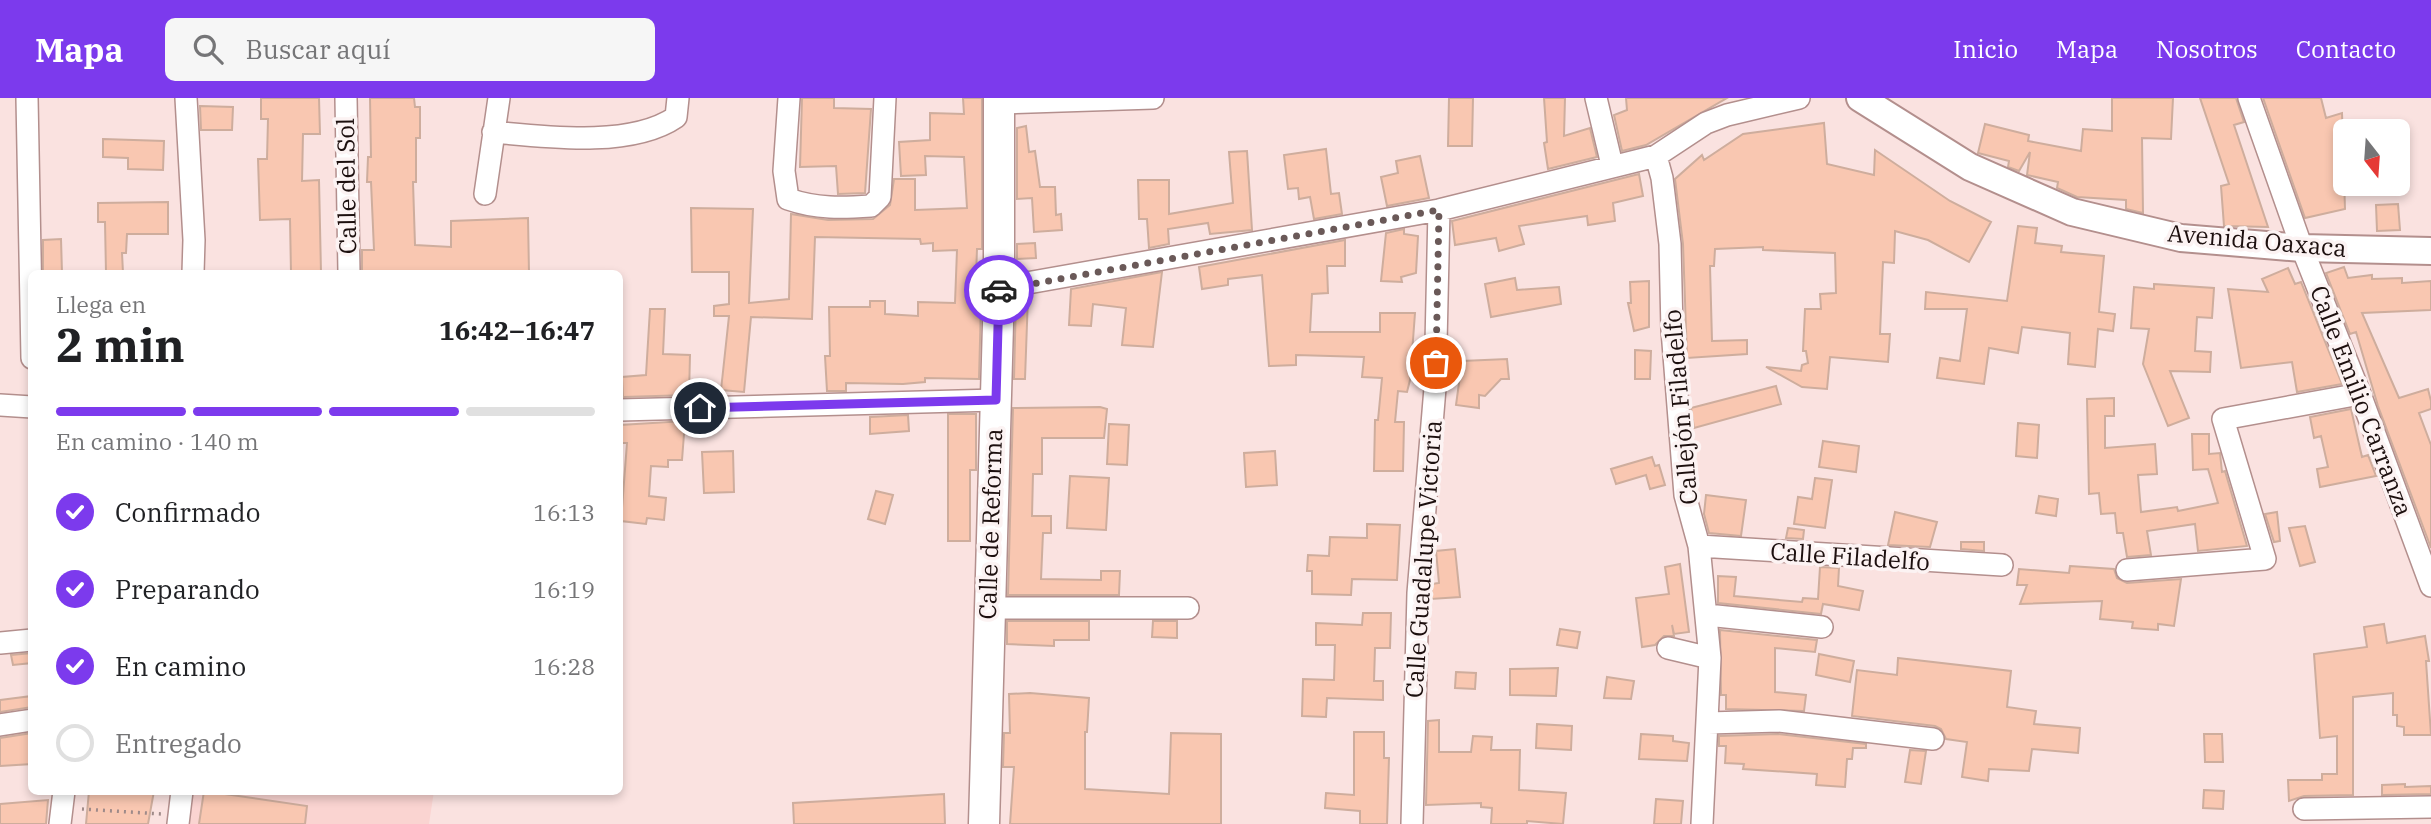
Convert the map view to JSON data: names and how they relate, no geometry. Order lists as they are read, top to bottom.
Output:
{
  "streets": {
    "main road": ["Calle de Reforma"],
    "street": [
      "Calle del Sol",
      "Avenida Oaxaca",
      "Calle Emilio Carranza",
      "Callejón Filadelfo",
      "Calle Filadelfo",
      "Calle Guadalupe Victoria"
    ]
  },
  "crossings": [
    ["Avenida Oaxaca", "Calle Emilio Carranza"],
    ["Callejón Filadelfo", "Calle Filadelfo"]
  ],
  "north": "bottom",
  "page": {
    "header": "Mapa",
    "search": "Buscar aquí",
    "nav": [
      "Inicio",
      "Mapa",
      "Nosotros",
      "Contacto"
    ],
    "heading": ["2 min", "Llega en", "16:42–16:47"],
    "bar": "En camino · 140 m",
    "list": [
      ["Confirmado", "16:13"],
      ["Preparando", "16:19"],
      ["En camino", "16:28"],
      "Entregado"
    ]
  }
}
